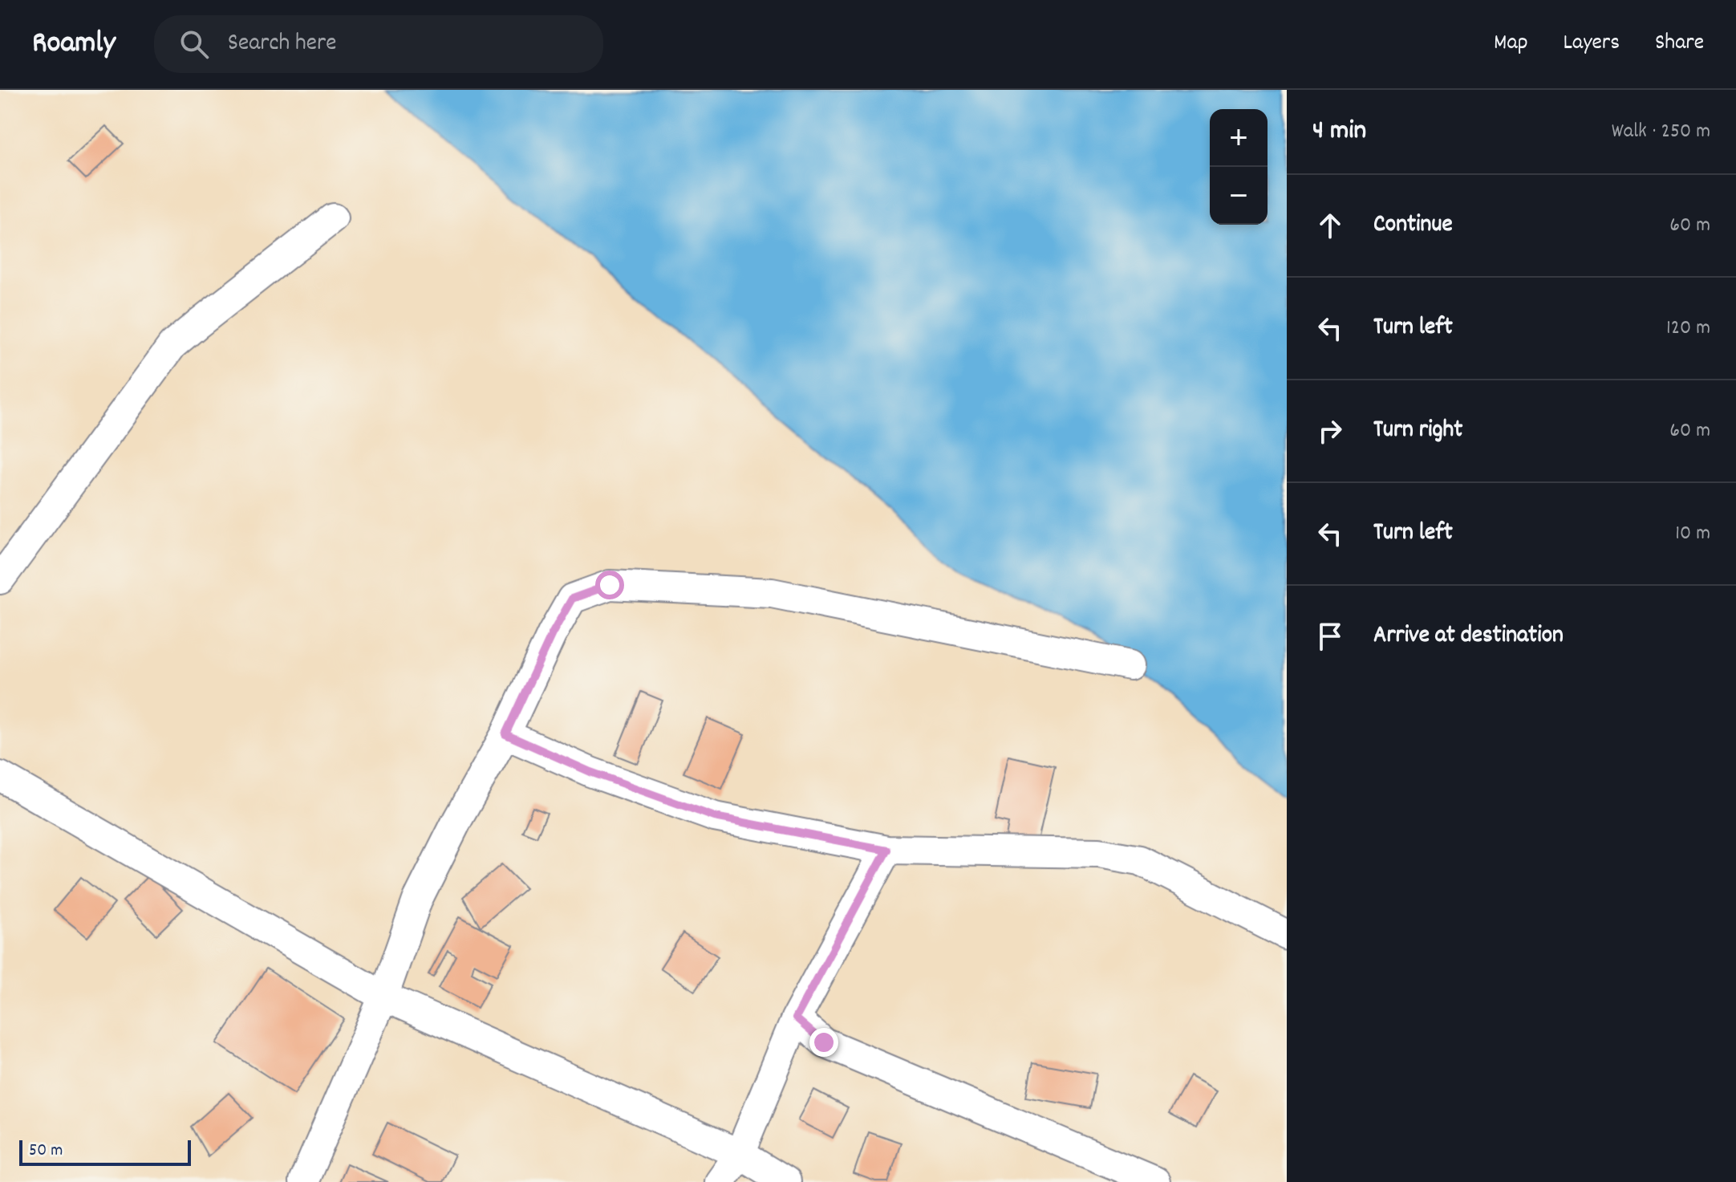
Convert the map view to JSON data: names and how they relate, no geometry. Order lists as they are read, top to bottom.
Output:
{
  "scale_bar": "50 m",
  "page": {
    "header": "Roamly",
    "search": "Search here",
    "nav": ["Map", "Layers", "Share"],
    "heading": ["4 min", "Walk · 250 m"],
    "map_buttons": ["+", "−"],
    "list": [
      ["Continue", "60 m"],
      ["Turn left", "120 m"],
      ["Turn right", "60 m"],
      ["Turn left", "10 m"],
      "Arrive at destination"
    ],
    "scale": "50 m"
  }
}
